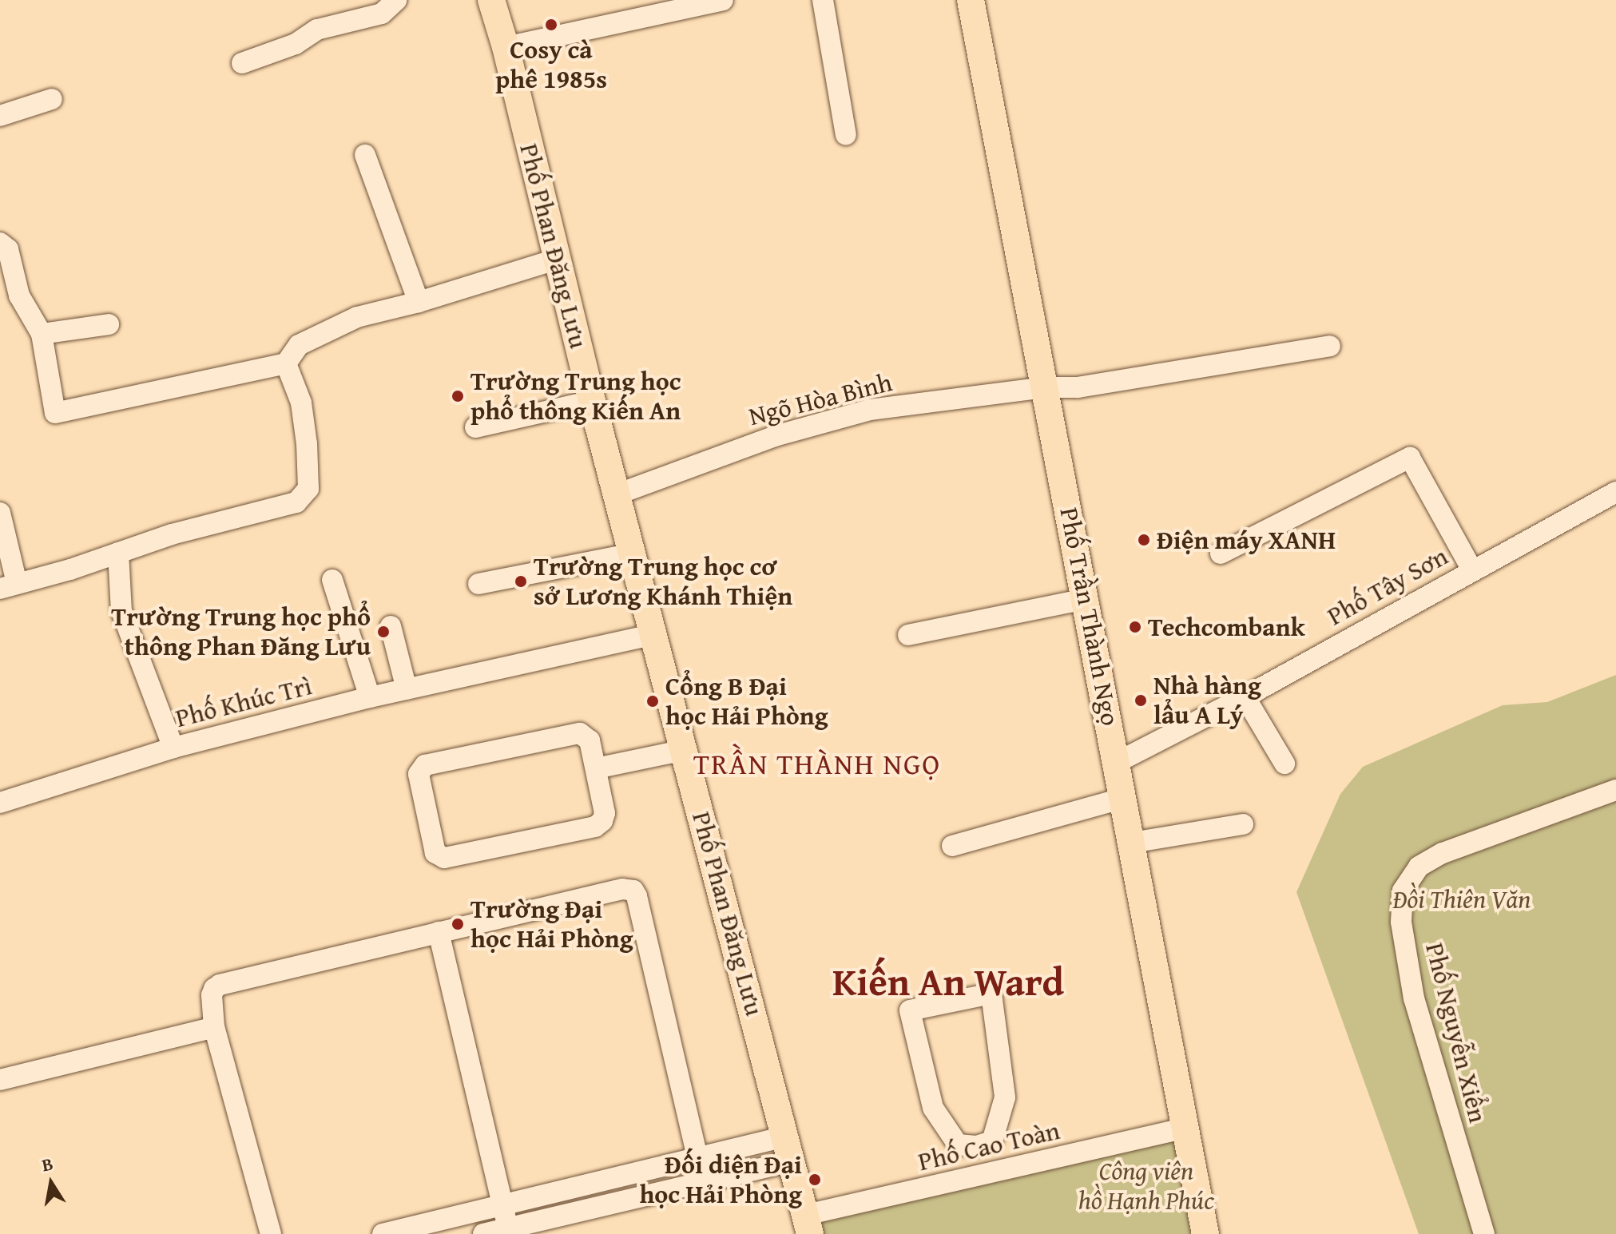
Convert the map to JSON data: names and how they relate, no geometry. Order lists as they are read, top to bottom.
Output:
{
  "streets": {
    "main road": ["Phố Phan Đăng Lưu", "Phố Trần Thành Ngọ"],
    "street": [
      "Ngõ Hòa Bình",
      "Phố Tây Sơn",
      "Phố Khúc Trì",
      "Phố Nguyễn Xiển",
      "Phố Cao Toàn"
    ]
  },
  "crossings": [
    ["Phố Phan Đăng Lưu", "Ngõ Hòa Bình"],
    ["Phố Phan Đăng Lưu", "Phố Khúc Trì"],
    ["Phố Phan Đăng Lưu", "Phố Cao Toàn"],
    ["Ngõ Hòa Bình", "Phố Trần Thành Ngọ"],
    ["Phố Tây Sơn", "Phố Trần Thành Ngọ"],
    ["Phố Trần Thành Ngọ", "Phố Cao Toàn"]
  ],
  "districts": ["TRẦN THÀNH NGỌ", "Kiến An Ward"],
  "parks": ["Đồi Thiên Văn", "Công viên hồ Hạnh Phúc"],
  "places": [
    "Cosy cà phê 1985s",
    "Trường Trung học phổ thông Kiến An",
    "Điện máy XANH",
    "Trường Trung học cơ sở Lương Khánh Thiện",
    "Techcombank",
    "Trường Trung học phổ thông Phan Đăng Lưu",
    "Nhà hàng lẩu A Lý",
    "Cổng B Đại học Hải Phòng",
    "Trường Đại học Hải Phòng",
    "Đối diện Đại học Hải Phòng"
  ],
  "north": "top"
}
